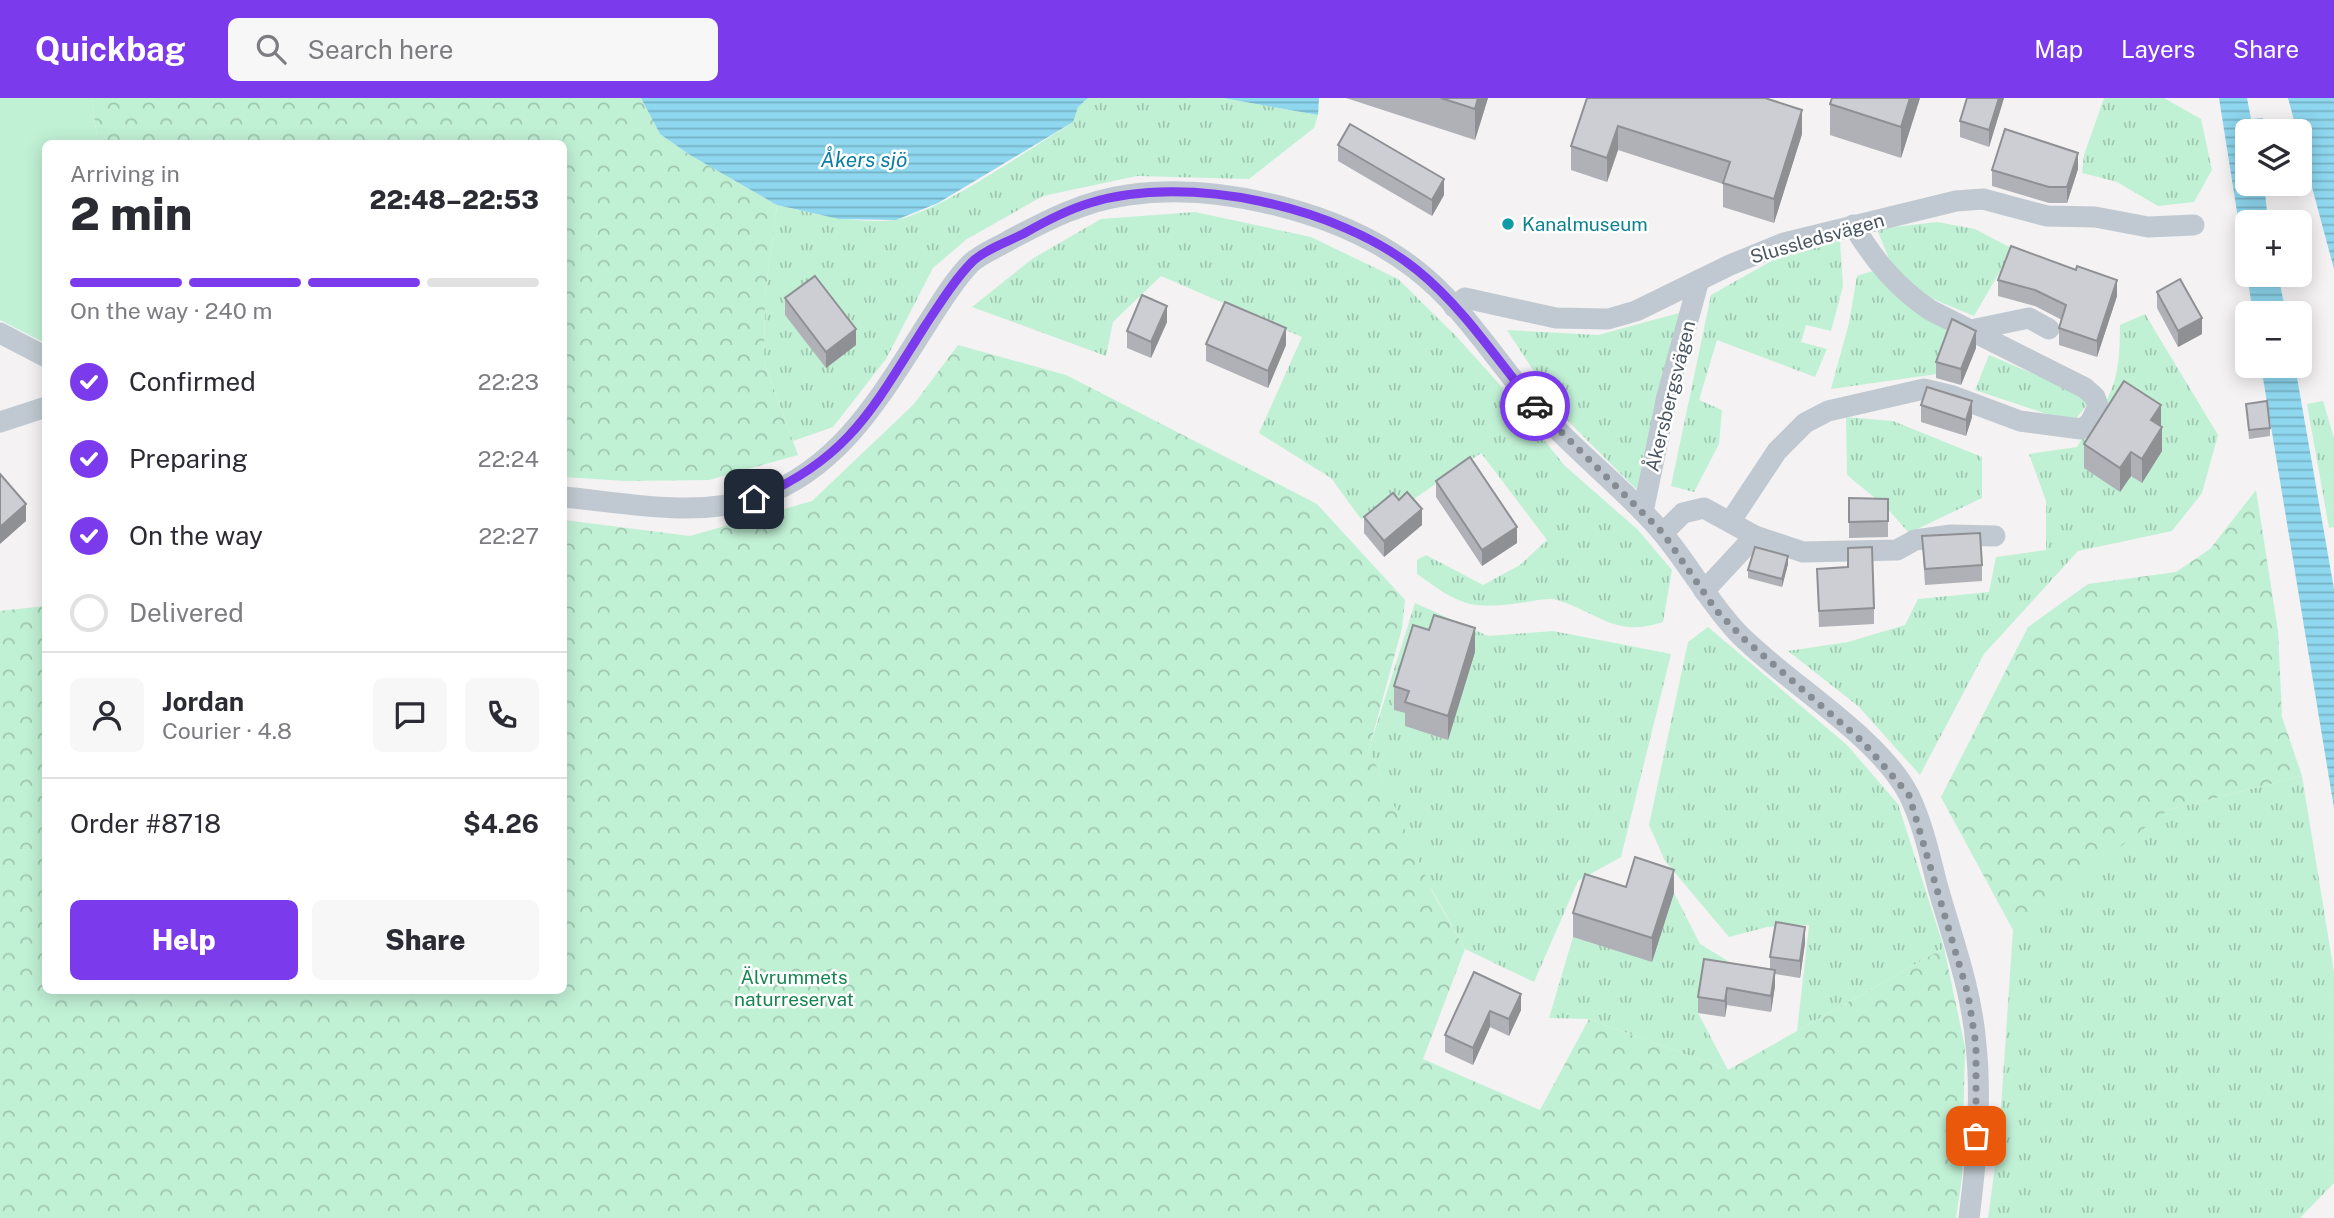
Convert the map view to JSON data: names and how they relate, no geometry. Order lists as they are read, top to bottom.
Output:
{
  "streets": {
    "street": ["Slussledsvägen", "Åkersbergsvägen"]
  },
  "crossings": [
    ["Slussledsvägen", "Åkersbergsvägen"]
  ],
  "water": ["Åkers sjö"],
  "parks": ["Älvrummets naturreservat"],
  "places": ["Kanalmuseum"],
  "page": {
    "header": "Quickbag",
    "search": "Search here",
    "nav": ["Map", "Layers", "Share"],
    "map_buttons": ["+", "−"],
    "heading": ["2 min", "Arriving in", "22:48–22:53"],
    "panel": [
      "Jordan",
      "Courier · 4.8",
      "Order #8718",
      "$4.26"
    ],
    "bar": "On the way · 240 m",
    "list": [
      ["Confirmed", "22:23"],
      ["Preparing", "22:24"],
      ["On the way", "22:27"],
      "Delivered"
    ],
    "buttons": ["Help", "Share"]
  }
}
